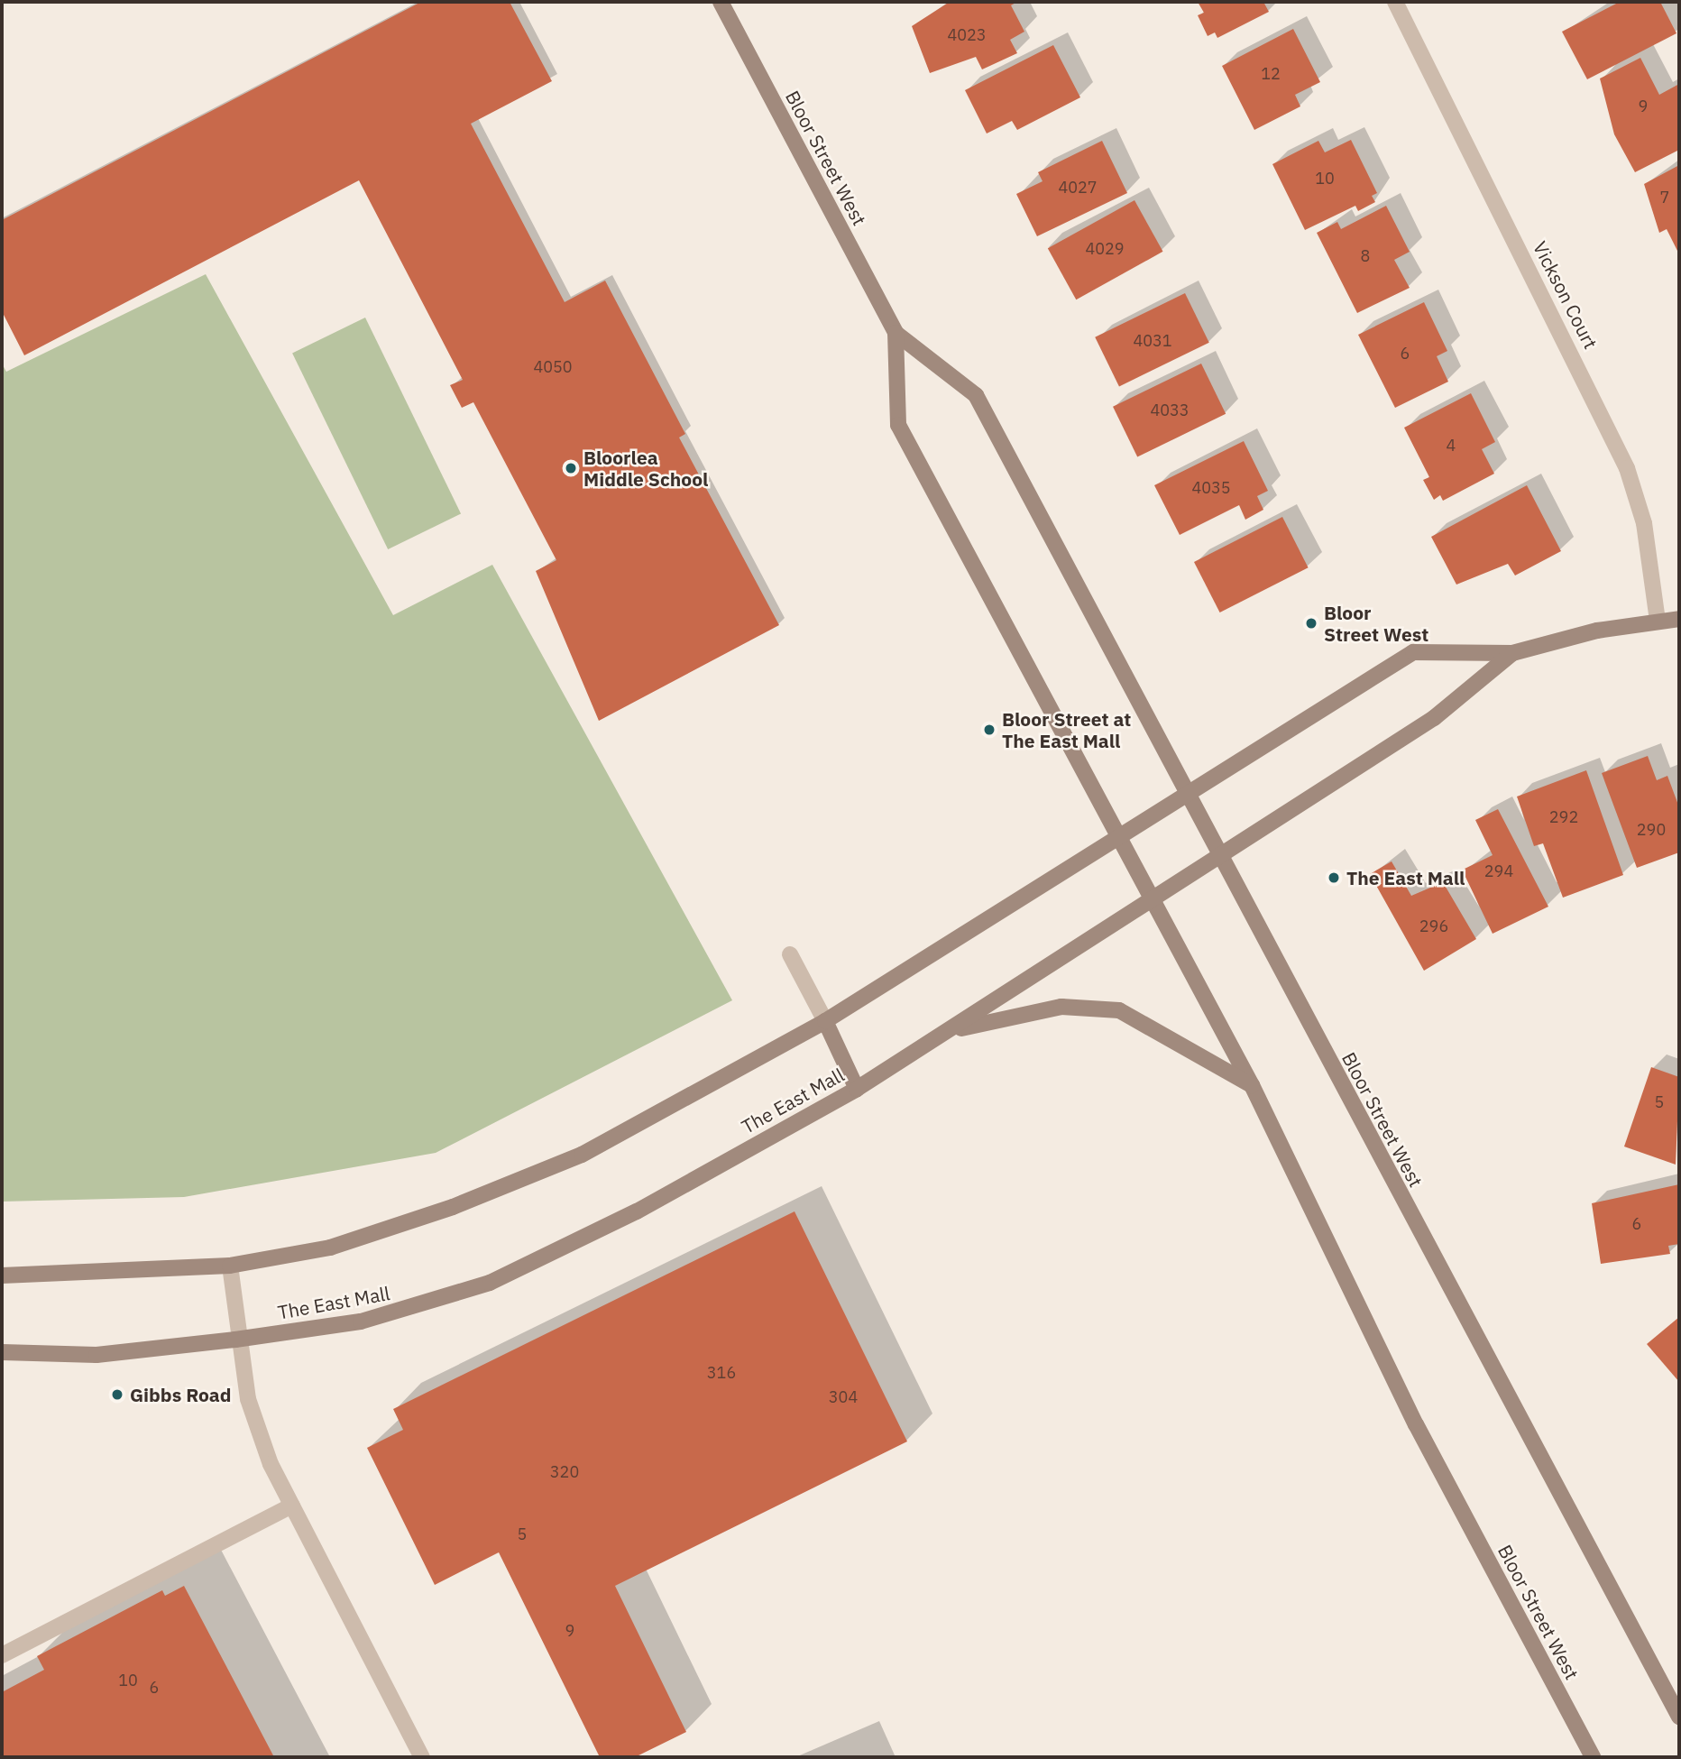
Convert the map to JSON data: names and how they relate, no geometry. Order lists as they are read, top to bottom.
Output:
{
  "streets": {
    "main road": ["Bloor Street West", "The East Mall"],
    "street": ["Vickson Court"]
  },
  "crossings": [
    ["Bloor Street West", "The East Mall"],
    ["Vickson Court", "The East Mall"]
  ],
  "places": [
    "Bloorlea Middle School",
    "Bloor Street West",
    "Bloor Street at The East Mall",
    "The East Mall",
    "Gibbs Road"
  ],
  "house_numbers": [
    "4023",
    "12",
    "9",
    "10",
    "4027",
    "7",
    "4029",
    "8",
    "4031",
    "6",
    "4050",
    "4033",
    "4",
    "4035",
    "292",
    "290",
    "294",
    "296",
    "5",
    "6",
    "316",
    "304",
    "320",
    "5",
    "9",
    "10",
    "6"
  ]
}
